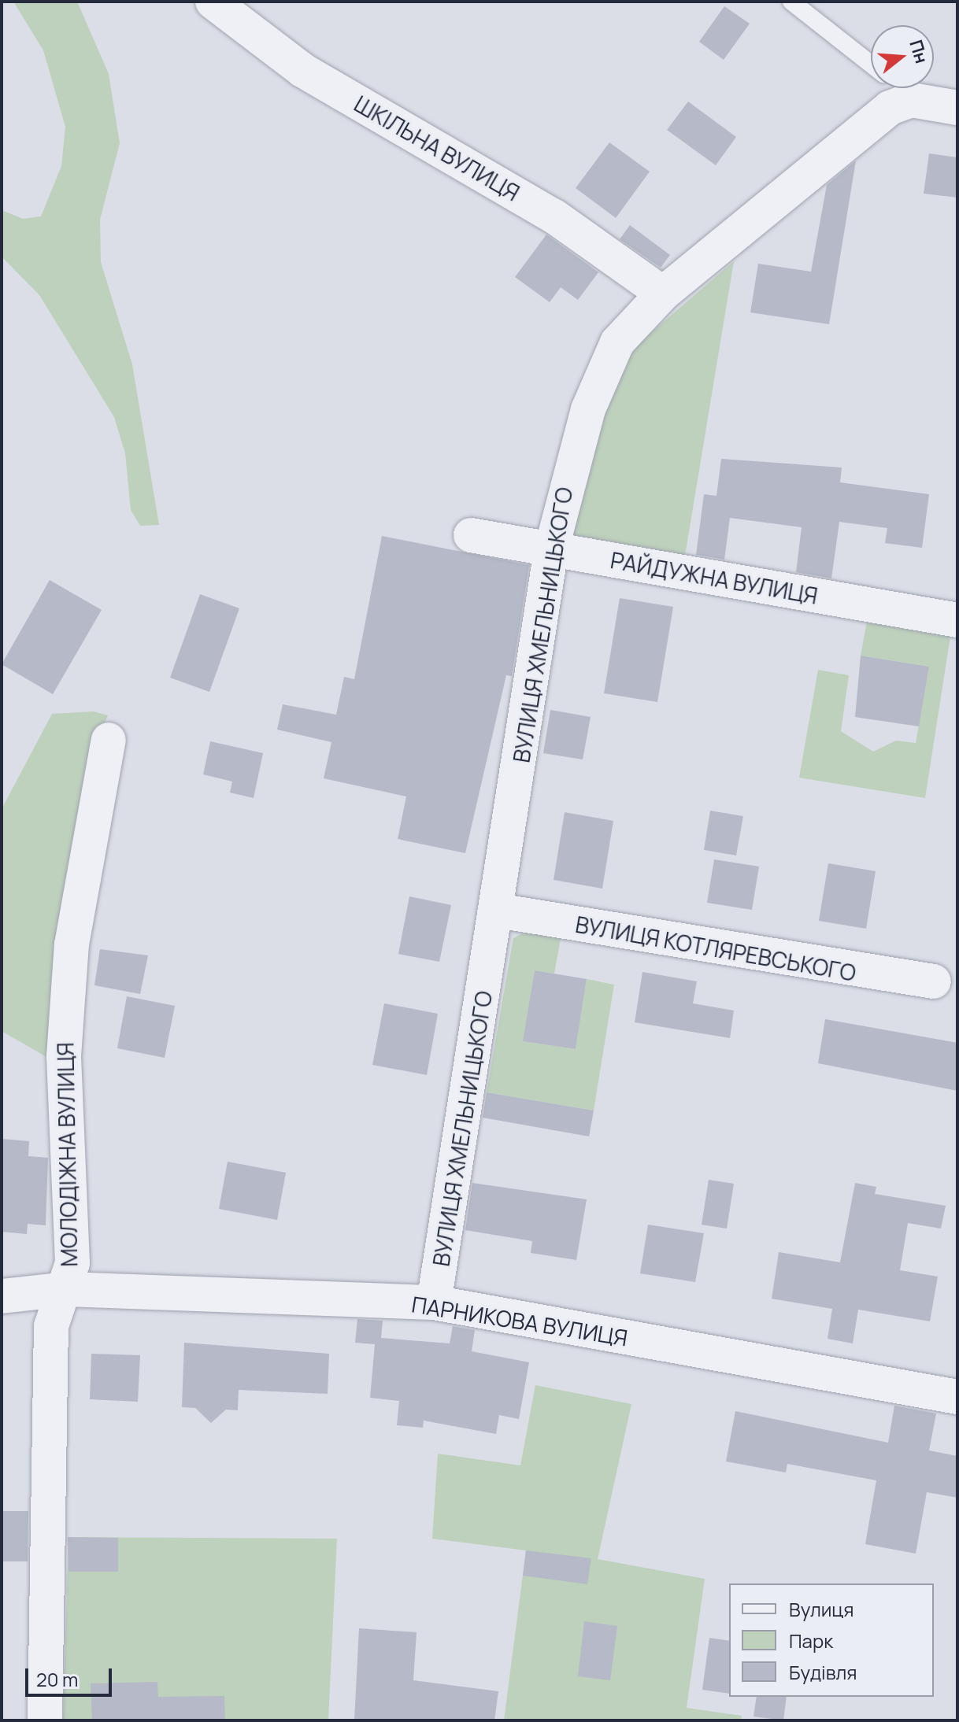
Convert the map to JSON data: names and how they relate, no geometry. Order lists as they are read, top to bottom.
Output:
{
  "streets": {
    "street": [
      "ШКІЛЬНА ВУЛИЦЯ",
      "РАЙДУЖНА ВУЛИЦЯ",
      "ВУЛИЦЯ ХМЕЛЬНИЦЬКОГО",
      "ВУЛИЦЯ КОТЛЯРЕВСЬКОГО",
      "МОЛОДІЖНА ВУЛИЦЯ",
      "ПАРНИКОВА ВУЛИЦЯ"
    ]
  },
  "crossings": [
    ["ШКІЛЬНА ВУЛИЦЯ", "ВУЛИЦЯ ХМЕЛЬНИЦЬКОГО"],
    ["РАЙДУЖНА ВУЛИЦЯ", "ВУЛИЦЯ ХМЕЛЬНИЦЬКОГО"],
    ["ВУЛИЦЯ ХМЕЛЬНИЦЬКОГО", "ВУЛИЦЯ КОТЛЯРЕВСЬКОГО"],
    ["ВУЛИЦЯ ХМЕЛЬНИЦЬКОГО", "ПАРНИКОВА ВУЛИЦЯ"],
    ["МОЛОДІЖНА ВУЛИЦЯ", "ПАРНИКОВА ВУЛИЦЯ"]
  ],
  "legend": ["Вулиця", "Парк", "Будівля"],
  "scale_bar": "20 m",
  "north": "right"
}
